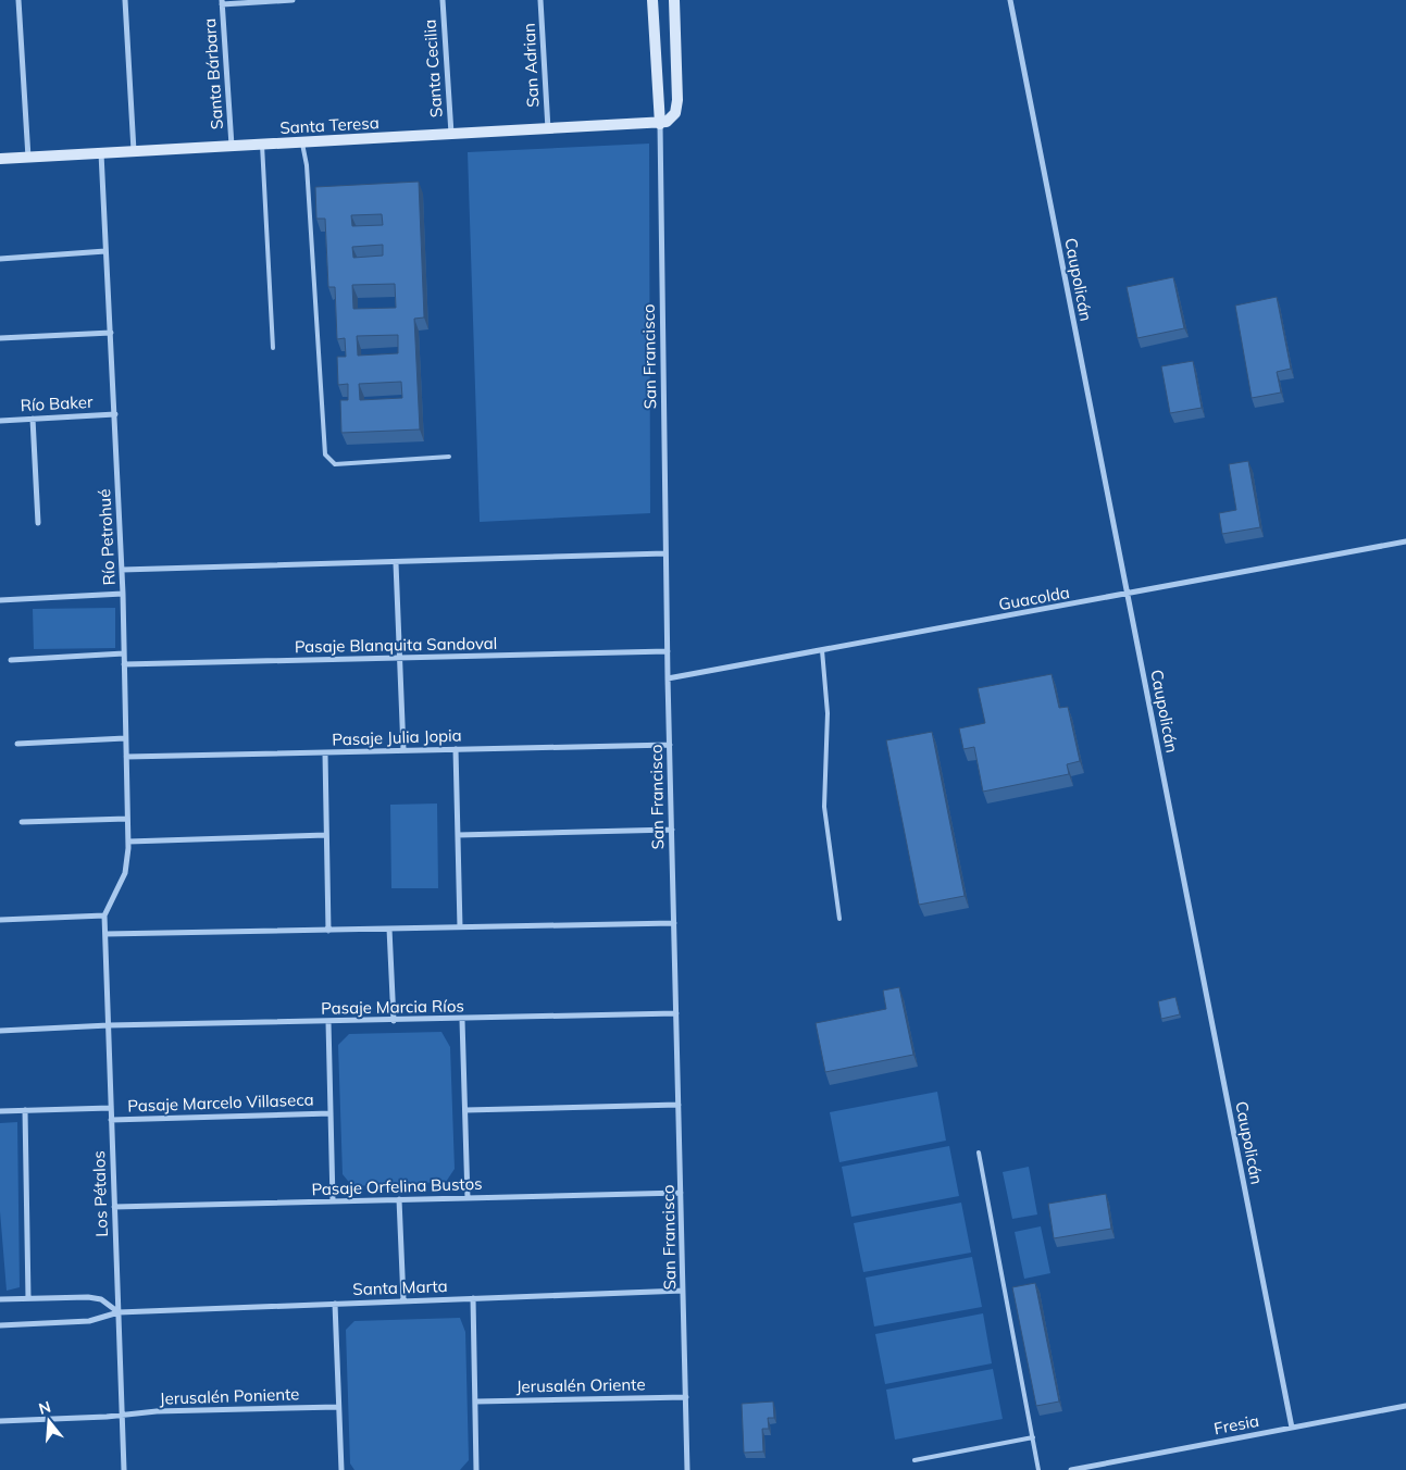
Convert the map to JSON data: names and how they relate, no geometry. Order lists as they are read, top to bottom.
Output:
{
  "streets": {
    "street": [
      "San Adrian",
      "Santa Cecilia",
      "Santa Bárbara",
      "Santa Teresa",
      "Caupolicán",
      "San Francisco",
      "Río Baker",
      "Río Petrohué",
      "Guacolda",
      "Pasaje Blanquita Sandoval",
      "Pasaje Julia Jopia",
      "Pasaje Marcia Ríos",
      "Pasaje Marcelo Villaseca",
      "Pasaje Orfelina Bustos",
      "Los Pétalos",
      "Santa Marta",
      "Jerusalén Oriente",
      "Jerusalén Poniente",
      "Fresia"
    ]
  },
  "crossings": [
    ["San Adrian", "Santa Teresa"],
    ["Santa Cecilia", "Santa Teresa"],
    ["Santa Bárbara", "Santa Teresa"],
    ["Santa Teresa", "San Francisco"],
    ["Santa Teresa", "Río Petrohué"],
    ["Caupolicán", "Guacolda"],
    ["Caupolicán", "Fresia"],
    ["San Francisco", "Guacolda"],
    ["San Francisco", "Pasaje Blanquita Sandoval"],
    ["San Francisco", "Pasaje Julia Jopia"],
    ["San Francisco", "Pasaje Marcia Ríos"],
    ["San Francisco", "Pasaje Orfelina Bustos"],
    ["San Francisco", "Santa Marta"],
    ["San Francisco", "Jerusalén Oriente"],
    ["Río Baker", "Río Petrohué"],
    ["Río Petrohué", "Pasaje Blanquita Sandoval"],
    ["Río Petrohué", "Pasaje Julia Jopia"],
    ["Río Petrohué", "Los Pétalos"],
    ["Pasaje Marcia Ríos", "Los Pétalos"],
    ["Pasaje Marcelo Villaseca", "Los Pétalos"],
    ["Pasaje Orfelina Bustos", "Los Pétalos"],
    ["Los Pétalos", "Santa Marta"],
    ["Los Pétalos", "Jerusalén Poniente"]
  ],
  "north": "top"
}
